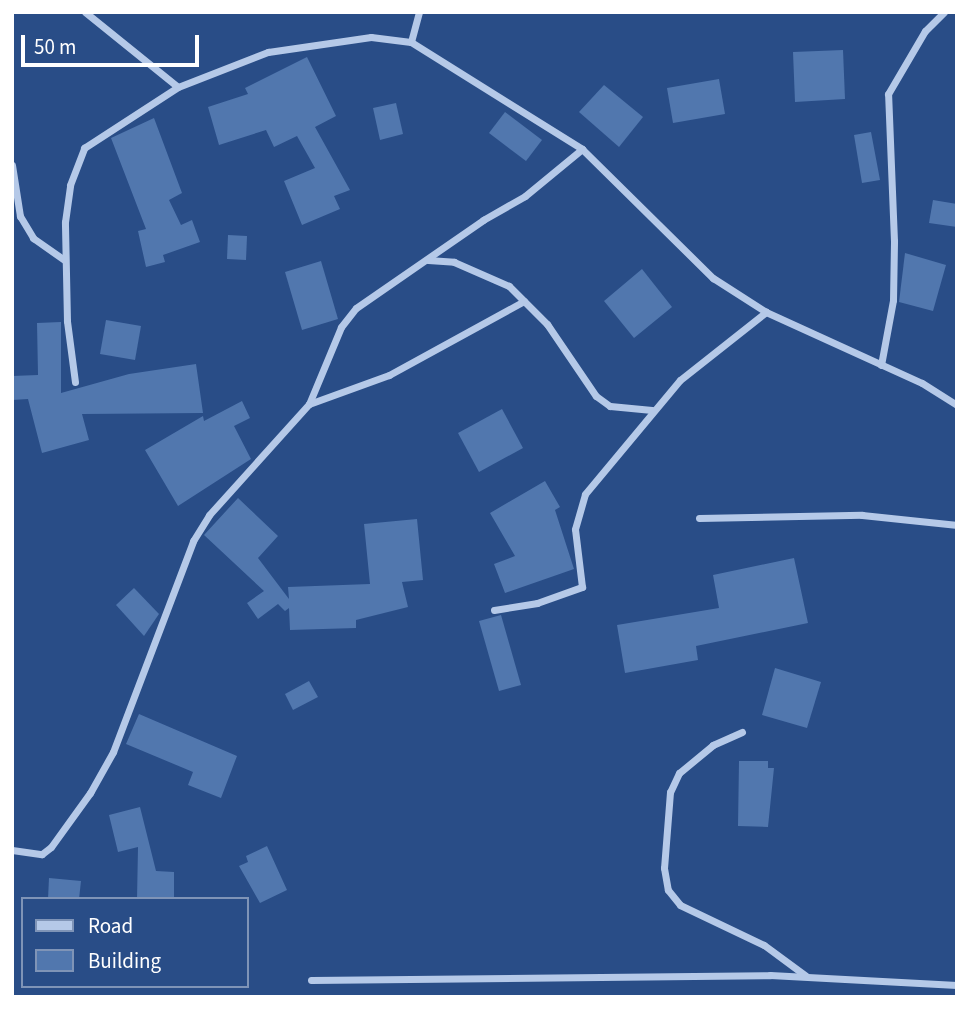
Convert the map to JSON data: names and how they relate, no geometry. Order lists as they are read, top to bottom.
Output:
{
  "legend": ["Road", "Building"],
  "scale_bar": "50 m"
}
